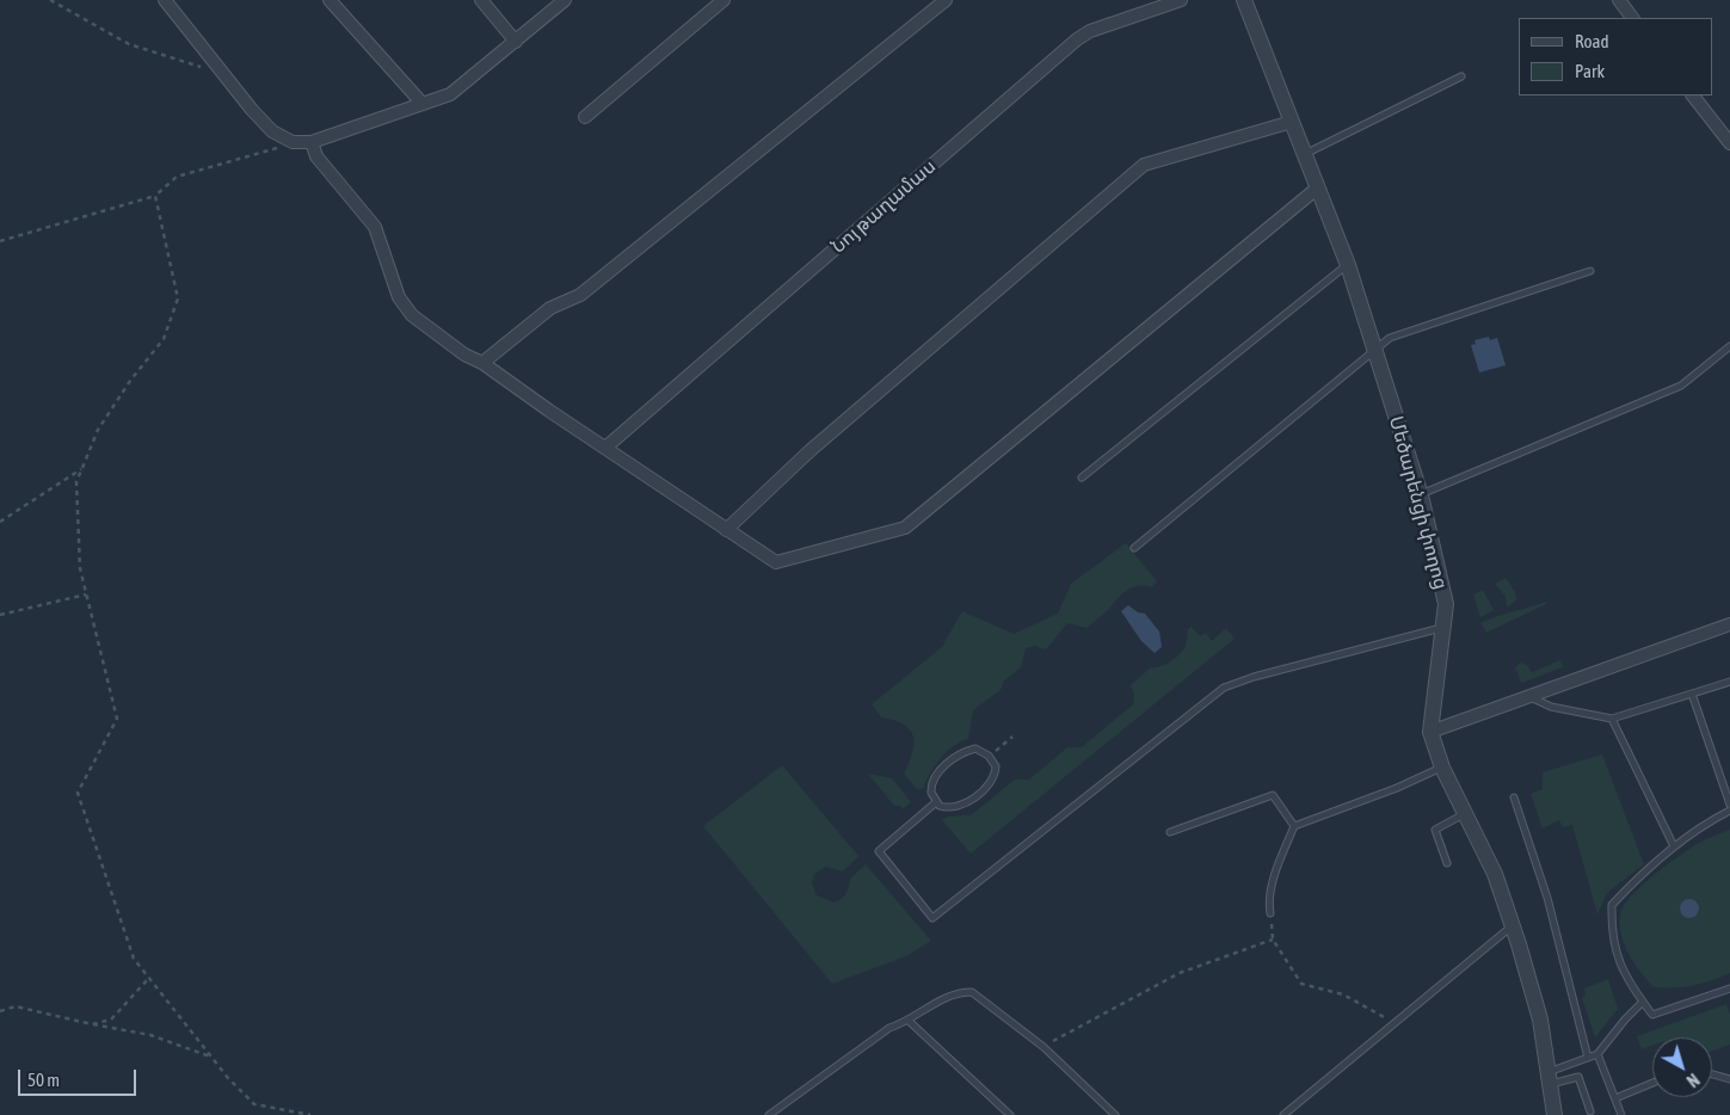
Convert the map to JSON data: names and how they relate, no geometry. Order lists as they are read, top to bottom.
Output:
{
  "streets": {
    "street": ["Նոյ թաղամաս", "Մեծարենցի փողոց"]
  },
  "legend": ["Road", "Park"],
  "scale_bar": "50 m",
  "north": "bottom right"
}
